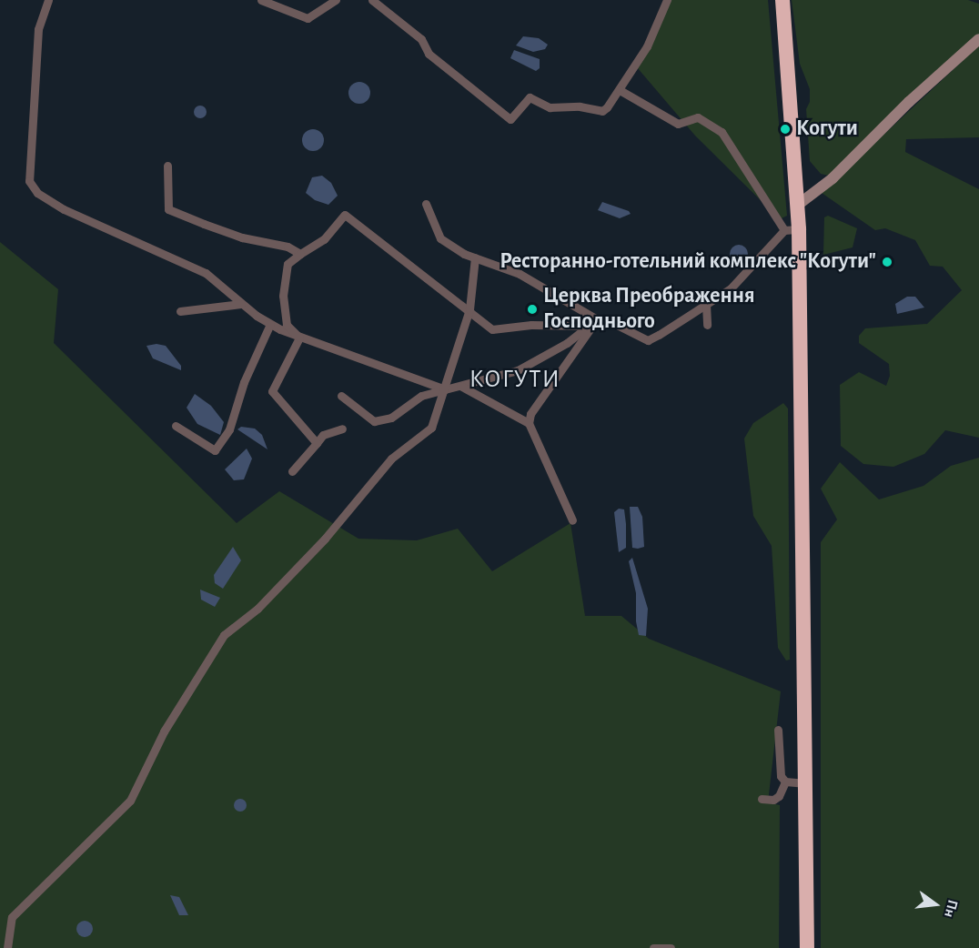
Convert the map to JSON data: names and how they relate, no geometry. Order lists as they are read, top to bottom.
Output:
{
  "districts": ["КОГУТИ"],
  "places": ["Когути", "Ресторанно-готельний комплекс \"Когути\"", "Церква Преображення Господнього"],
  "north": "right"
}
